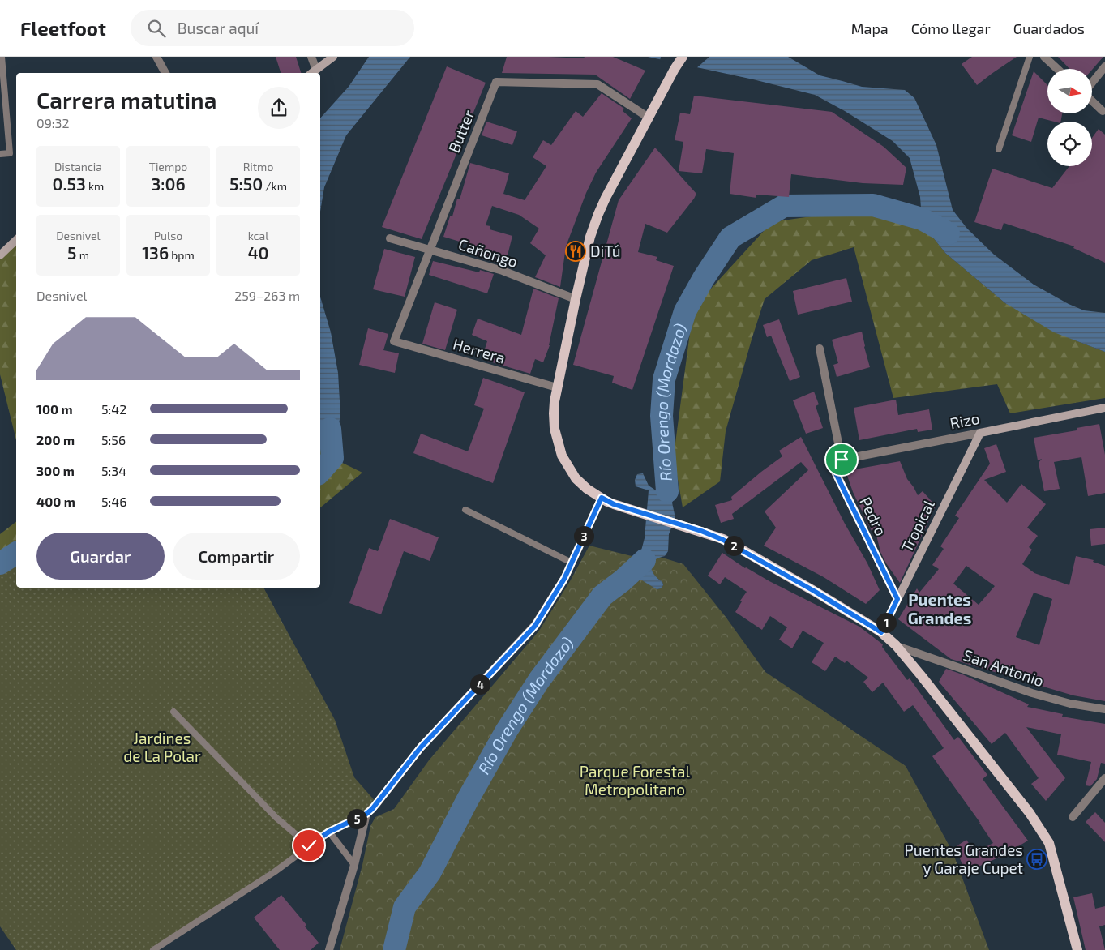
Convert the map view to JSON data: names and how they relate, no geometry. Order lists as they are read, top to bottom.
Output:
{
  "streets": {
    "street": [
      "Butter",
      "Cañongo",
      "Herrera",
      "Rizo",
      "Pedro",
      "Tropical",
      "San Antonio"
    ]
  },
  "crossings": [
    ["Butter", "Cañongo"],
    ["Butter", "Herrera"],
    ["Rizo", "Pedro"],
    ["Rizo", "Tropical"],
    ["Pedro", "Tropical"]
  ],
  "districts": ["Puentes Grandes"],
  "water": ["Río Orengo (Mordazo)"],
  "parks": ["Jardines de La Polar", "Parque Forestal Metropolitano"],
  "places": {
    "restaurant": ["DiTú"],
    "bus stop": ["Puentes Grandes y Garaje Cupet"]
  },
  "north": "right",
  "page": {
    "header": "Fleetfoot",
    "search": "Buscar aquí",
    "nav": ["Mapa", "Cómo llegar", "Guardados"],
    "heading": ["Carrera matutina", "09:32"],
    "stats": [
      ["Distancia", "0.53 km"],
      ["Tiempo", "3:06"],
      ["Ritmo", "5:50 /km"],
      ["Desnivel", "5 m"],
      ["Pulso", "136 bpm"],
      ["kcal", "40"]
    ],
    "chart": ["Desnivel", "259–263 m"],
    "list": [
      {
        "name": "100 m",
        "note": "5:42"
      },
      {
        "name": "200 m",
        "note": "5:56"
      },
      {
        "name": "300 m",
        "note": "5:34"
      },
      {
        "name": "400 m",
        "note": "5:46"
      }
    ],
    "buttons": ["Guardar", "Compartir"],
    "pins": [
      "3",
      "2",
      "1",
      "4",
      "5"
    ]
  }
}
